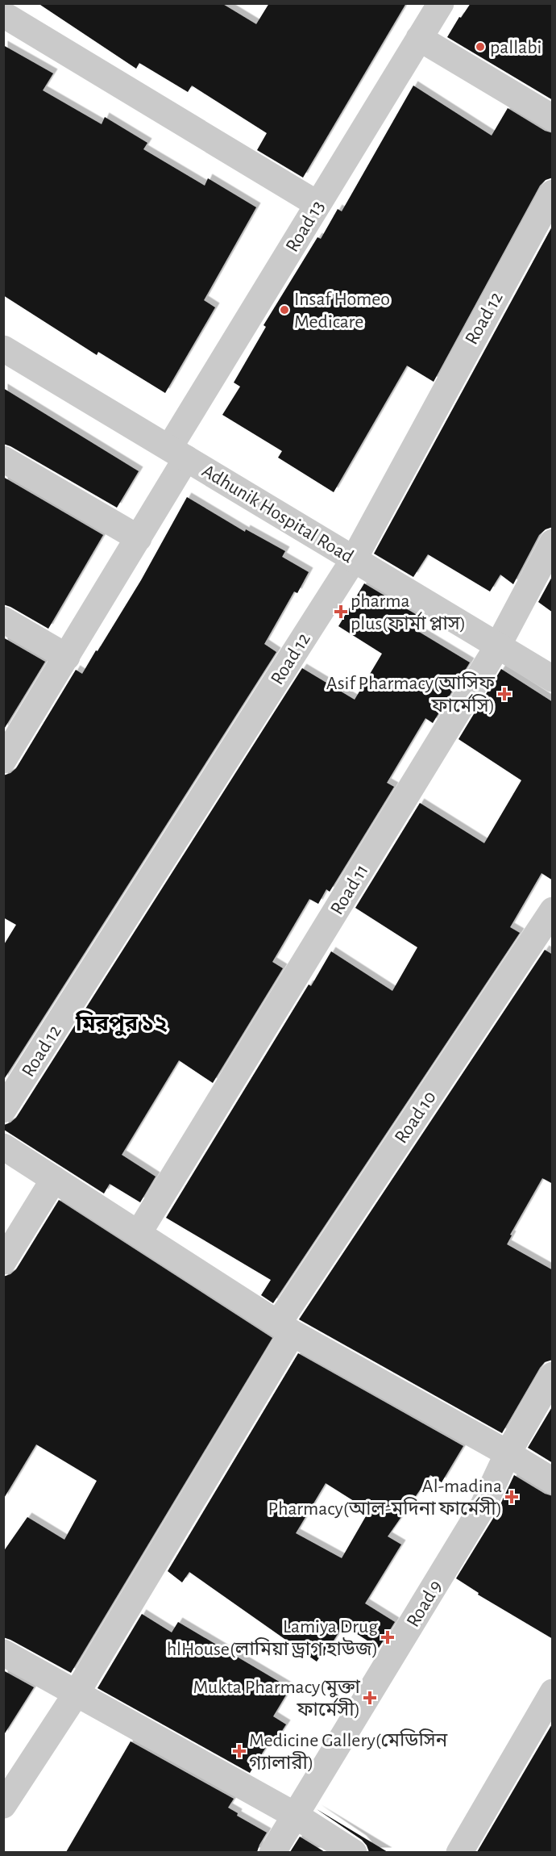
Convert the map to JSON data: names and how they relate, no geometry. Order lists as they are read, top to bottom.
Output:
{
  "streets": {
    "street": [
      "Road 13",
      "Road 12",
      "Adhunik Hospital Road",
      "Road 11",
      "Road 10",
      "Road 9"
    ]
  },
  "crossings": [
    ["Road 13", "Adhunik Hospital Road"],
    ["Road 12", "Adhunik Hospital Road"],
    ["Adhunik Hospital Road", "Road 11"]
  ],
  "districts": ["মিরপুর ১২"],
  "places": {
    "other": ["pallabi", "Insaf Homeo Medicare"],
    "health": [
      "pharma plus(ফার্মা প্লাস)",
      "Asif Pharmacy(আসিফ ফার্মেসি)",
      "Al-madina Pharmacy(আল-মদিনা ফার্মেসী)",
      "Lamiya Drug hlHouse(লামিয়া ড্রাগ হাউজ)",
      "Mukta Pharmacy(মুক্তা ফার্মেসী)",
      "Medicine Gallery(মেডিসিন গ্যালারী)"
    ]
  }
}
